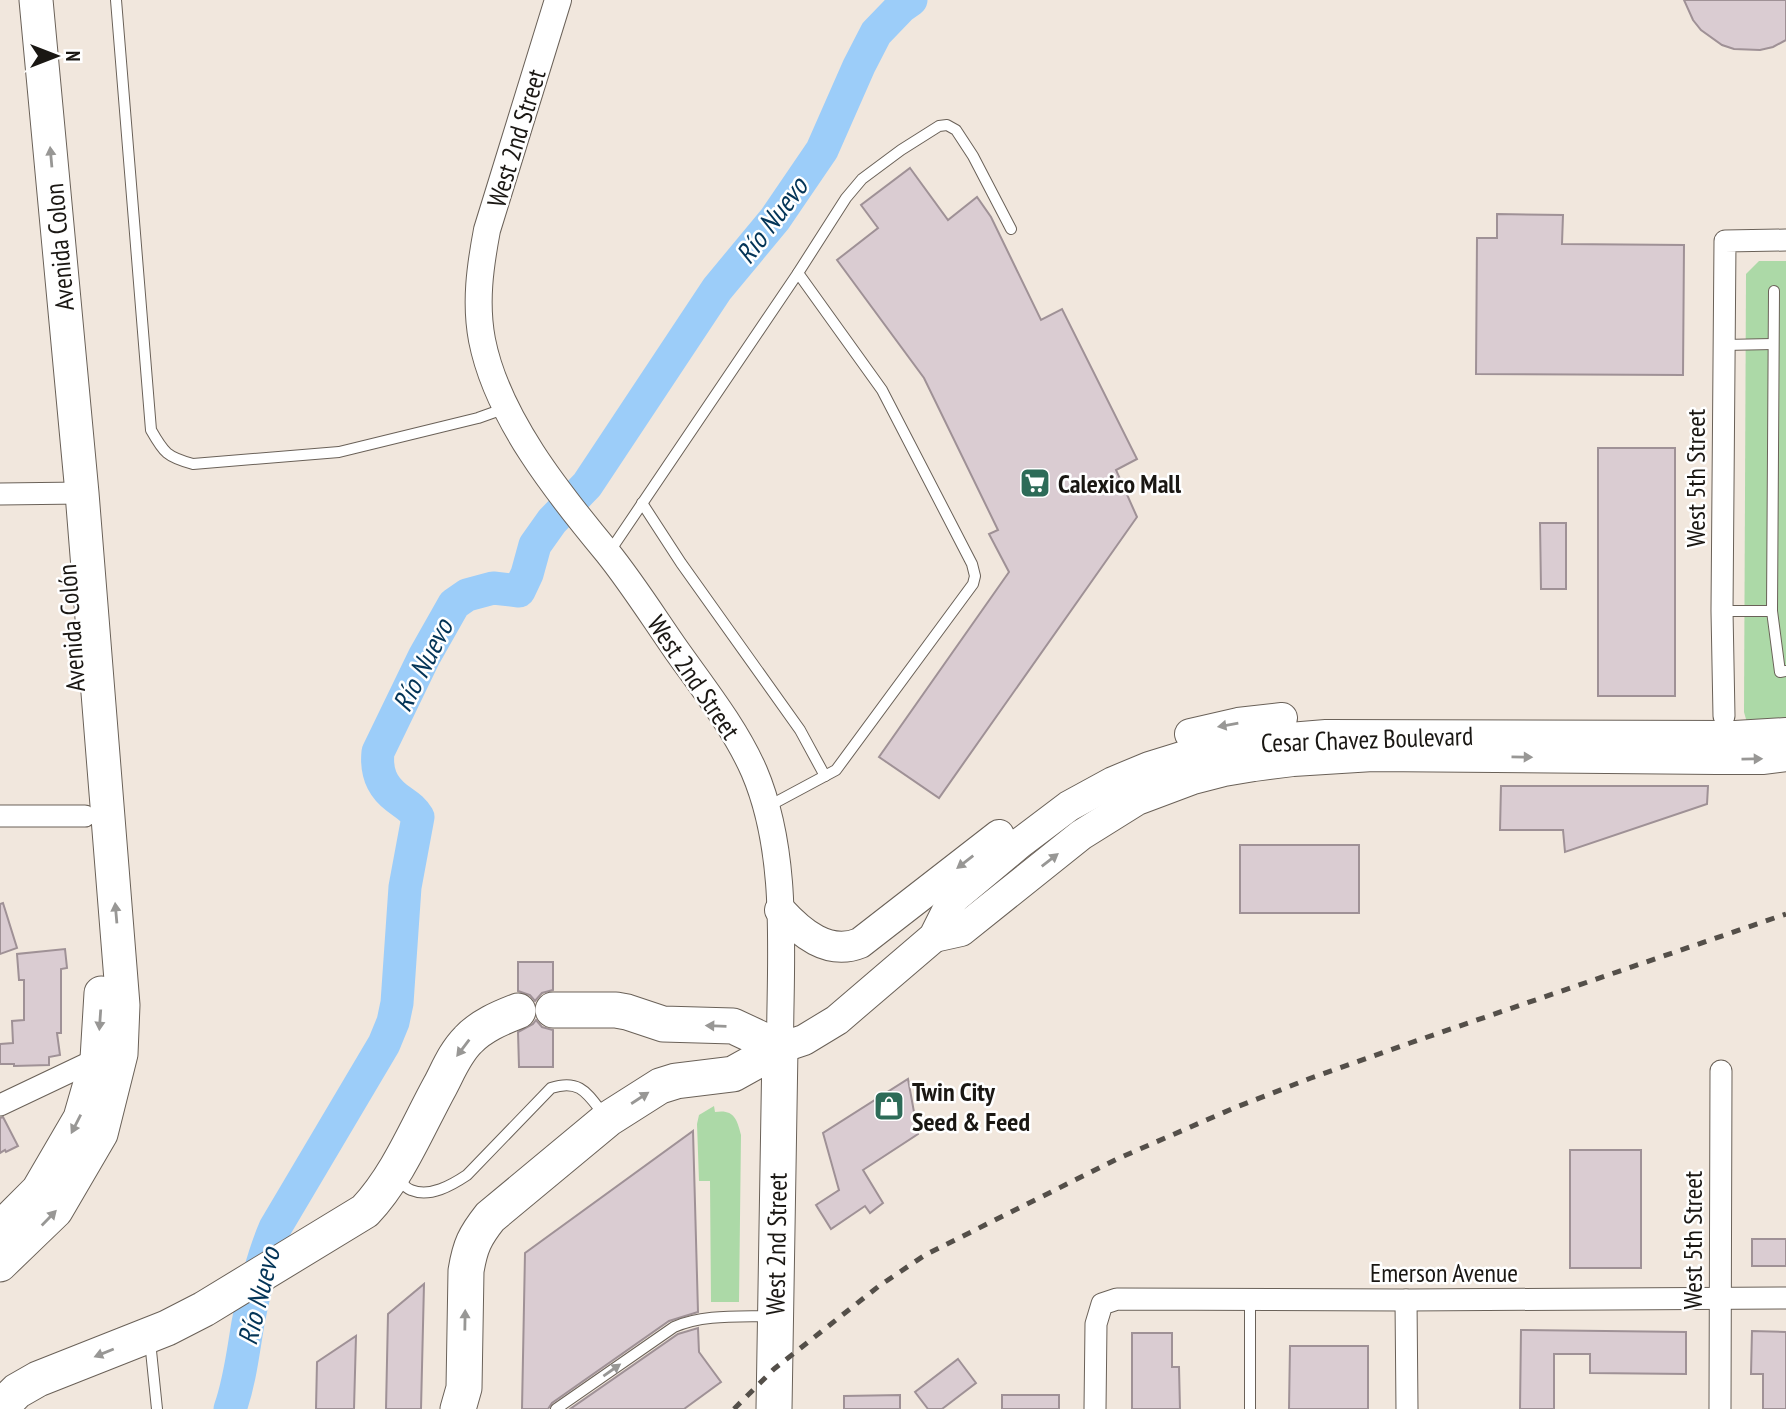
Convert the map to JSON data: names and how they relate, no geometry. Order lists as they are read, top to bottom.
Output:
{
  "streets": {
    "highway": ["West 2nd Street", "Cesar Chavez Boulevard"],
    "main road": ["Avenida Colon", "Avenida Colón"],
    "street": ["West 5th Street", "Emerson Avenue"]
  },
  "crossings": [
    ["West 2nd Street", "Cesar Chavez Boulevard"],
    ["Avenida Colon", "Avenida Colón"],
    ["West 5th Street", "Emerson Avenue"]
  ],
  "one_way": ["Avenida Colon"],
  "water": ["Río Nuevo"],
  "places": {
    "supermarket": ["Calexico Mall"],
    "shop": ["Twin City Seed & Feed"]
  },
  "north": "right"
}
